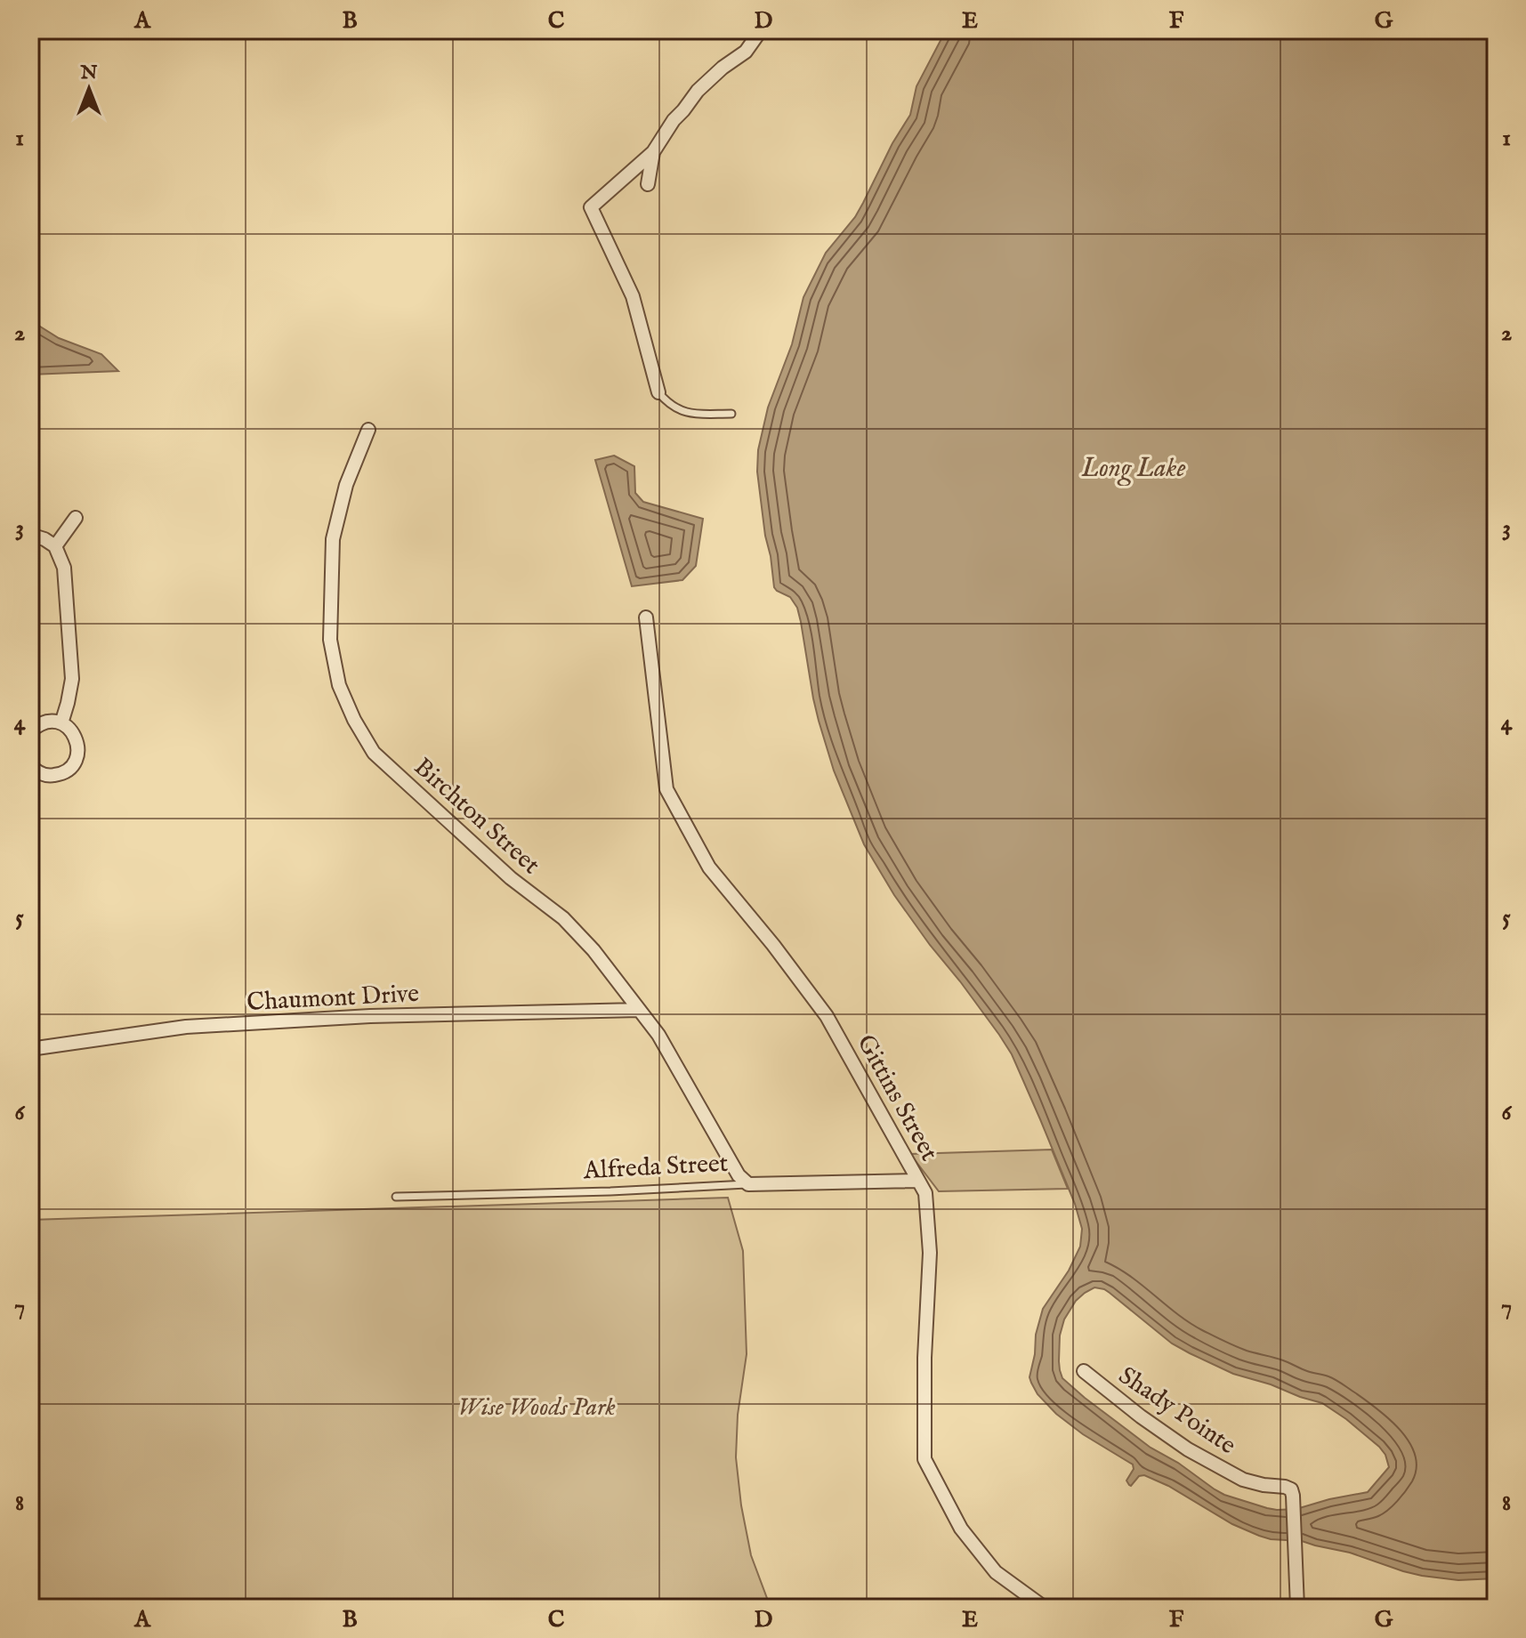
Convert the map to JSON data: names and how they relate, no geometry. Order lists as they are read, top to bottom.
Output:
{
  "streets": {
    "street": [
      "Birchton Street",
      "Chaumont Drive",
      "Gittins Street",
      "Alfreda Street",
      "Shady Pointe"
    ]
  },
  "crossings": [
    ["Birchton Street", "Chaumont Drive"],
    ["Birchton Street", "Alfreda Street"],
    ["Gittins Street", "Alfreda Street"]
  ],
  "water": ["Long Lake"],
  "parks": ["Wise Woods Park"],
  "north": "top",
  "grid": {
    "columns": [
      "A",
      "B",
      "C",
      "D",
      "E",
      "F",
      "G"
    ],
    "rows": [
      "1",
      "2",
      "3",
      "4",
      "5",
      "6",
      "7",
      "8"
    ]
  }
}
